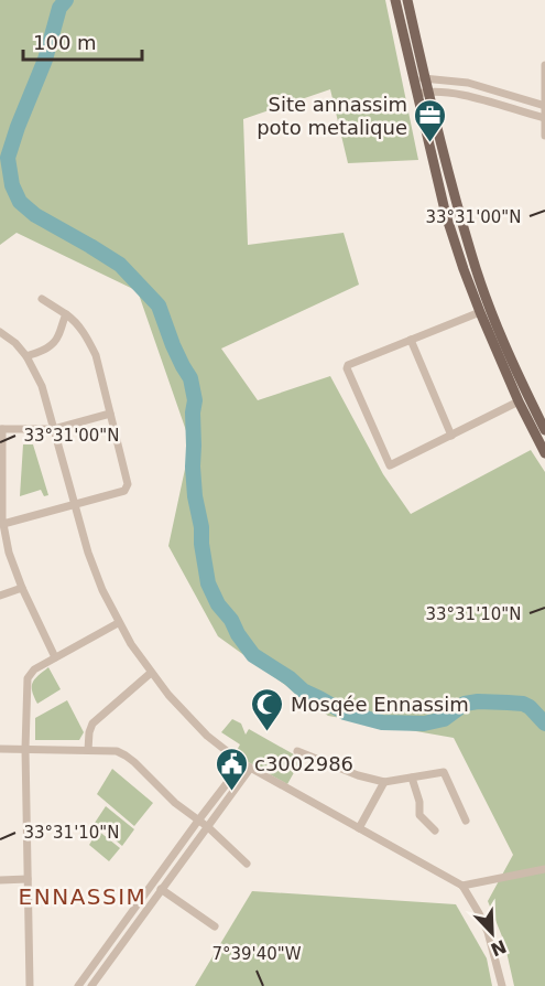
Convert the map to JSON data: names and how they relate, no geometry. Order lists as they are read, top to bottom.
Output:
{
  "districts": ["ENNASSIM"],
  "places": {
    "office": ["Site annassim poto metalique"],
    "mosque": ["Mosqée Ennassim"],
    "public building": ["c3002986"]
  },
  "scale_bar": "100 m",
  "north": "bottom right",
  "coordinates": ["33°31'00\"N", "33°31'10\"N", "7°39'40\"W"]
}
